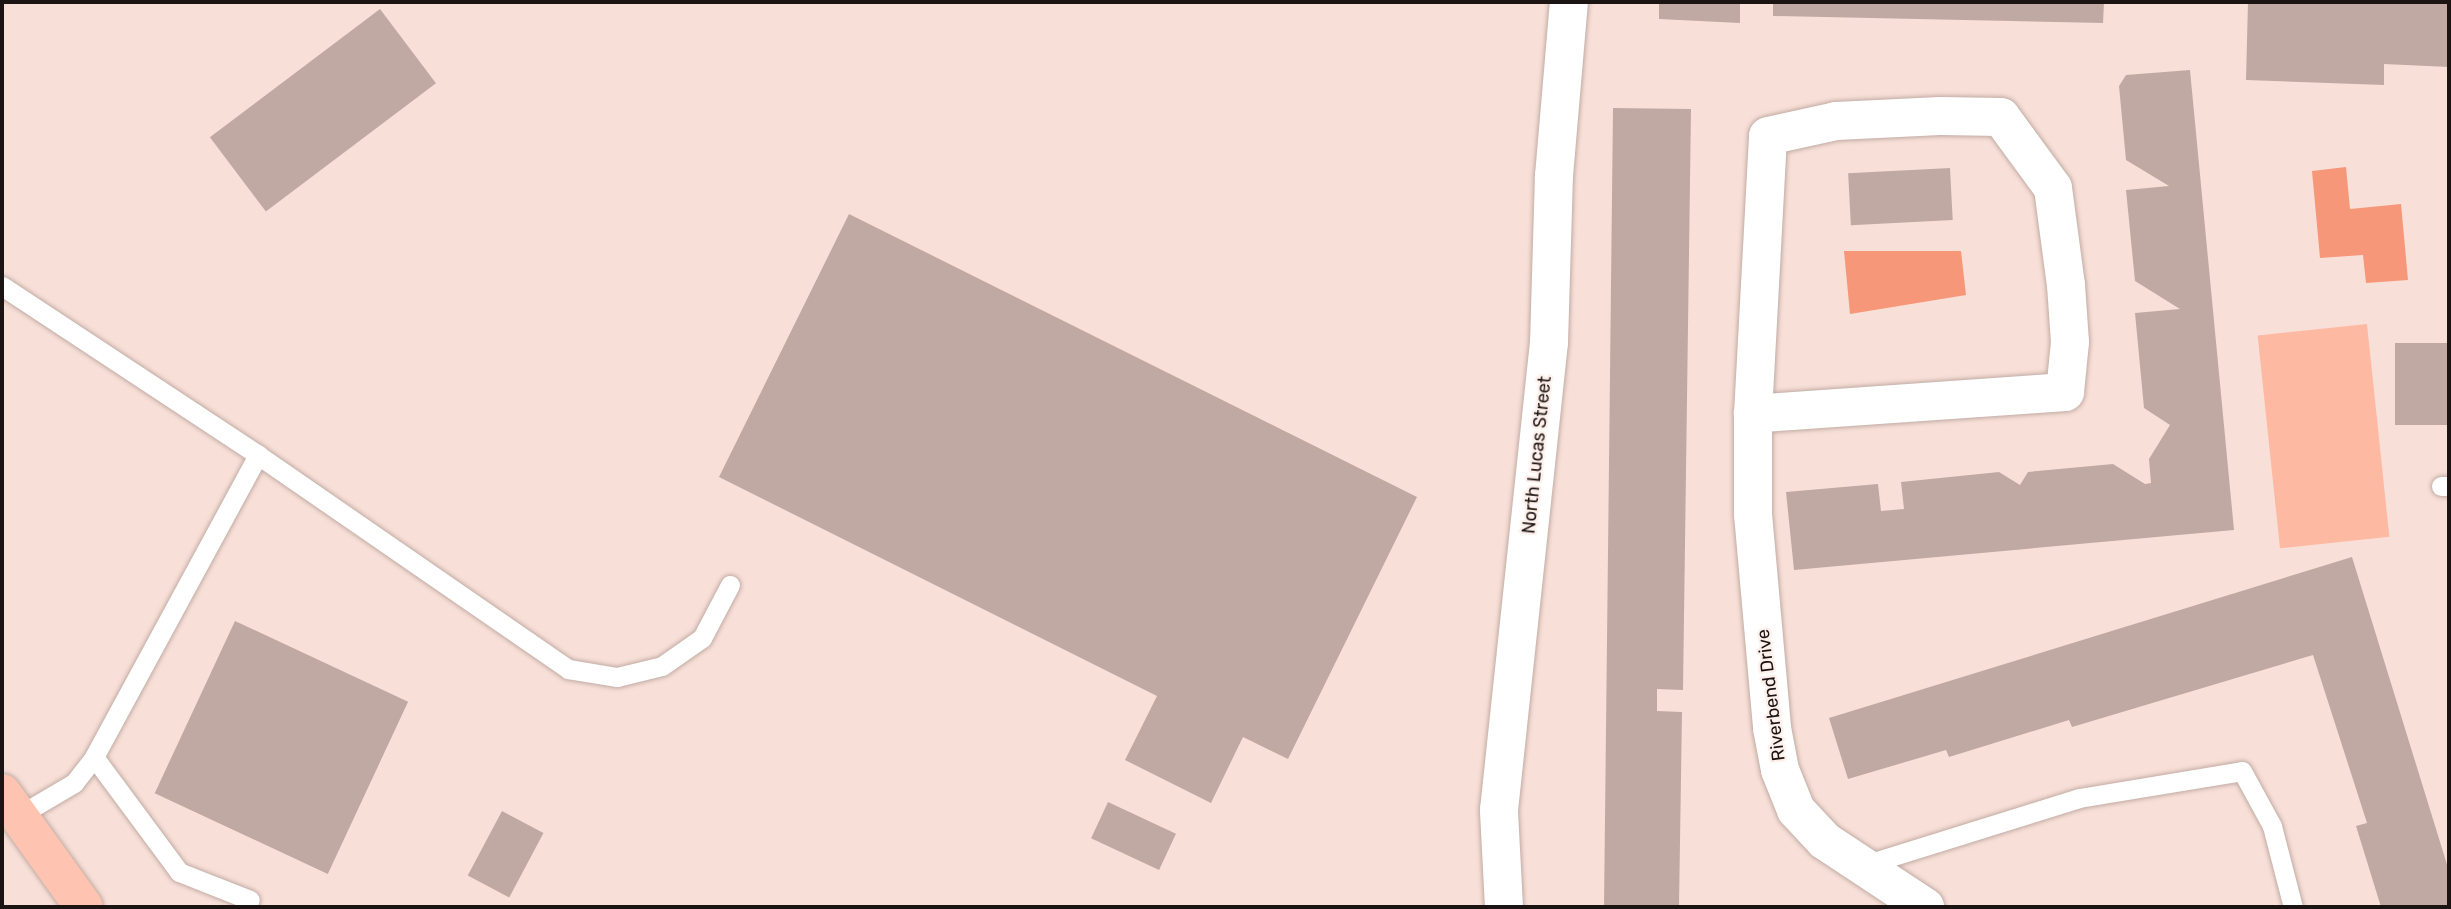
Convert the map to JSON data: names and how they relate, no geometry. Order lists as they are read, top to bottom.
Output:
{
  "streets": {
    "street": ["North Lucas Street", "Riverbend Drive"]
  }
}
